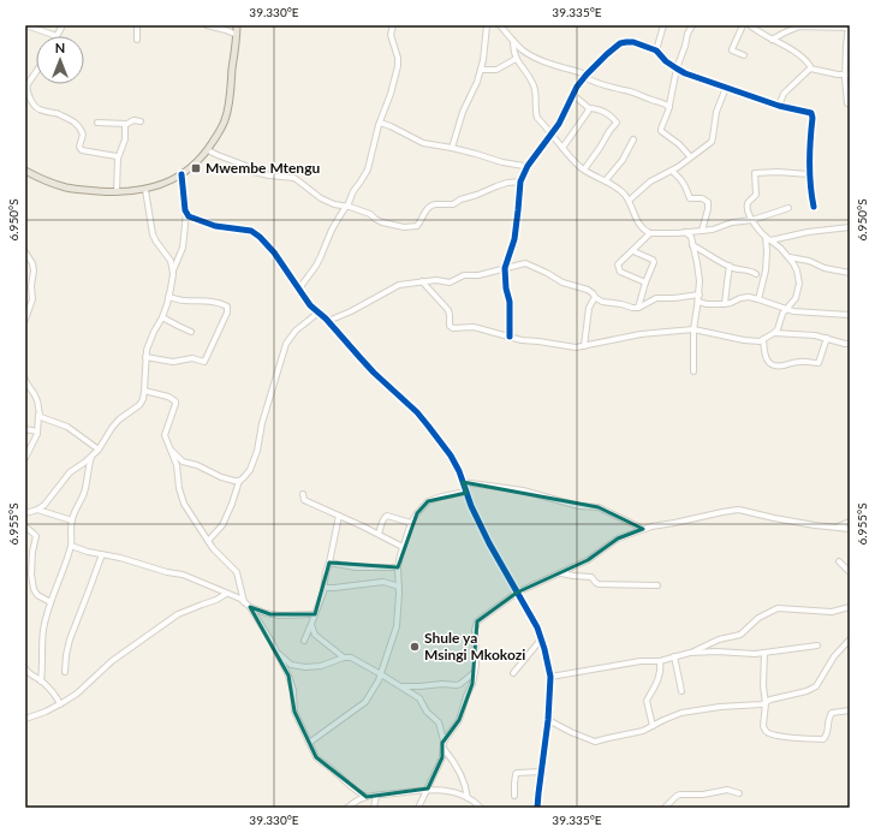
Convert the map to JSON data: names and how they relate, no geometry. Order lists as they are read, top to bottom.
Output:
{
  "places": {
    "transit": ["Mwembe Mtengu"],
    "other": ["Shule ya Msingi Mkokozi"]
  },
  "north": "top",
  "coordinates": [
    "39.330°E",
    "39.335°E",
    "6.950°S",
    "6.955°S"
  ]
}
